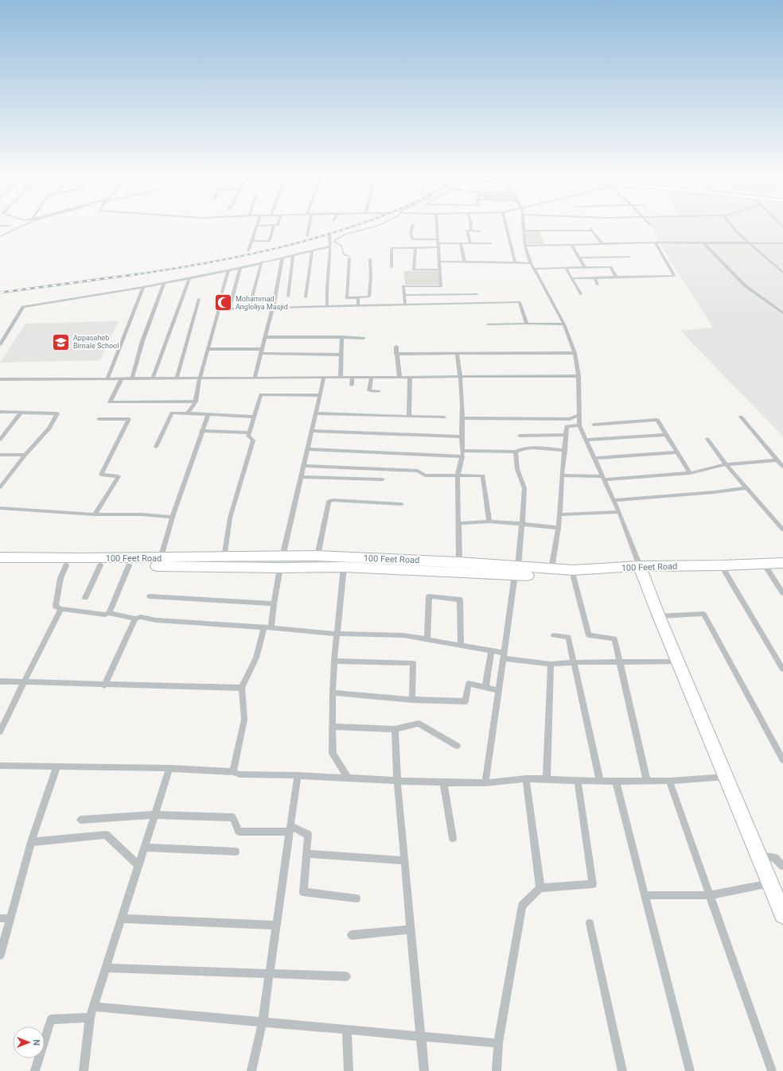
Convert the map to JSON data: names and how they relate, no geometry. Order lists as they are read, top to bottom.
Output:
{
  "streets": {
    "main road": ["100 Feet Road"]
  },
  "places": {
    "mosque": ["Mohammad Angloliya Masjid"],
    "school or university": ["Appasaheb Birnale School"]
  },
  "north": "right"
}
